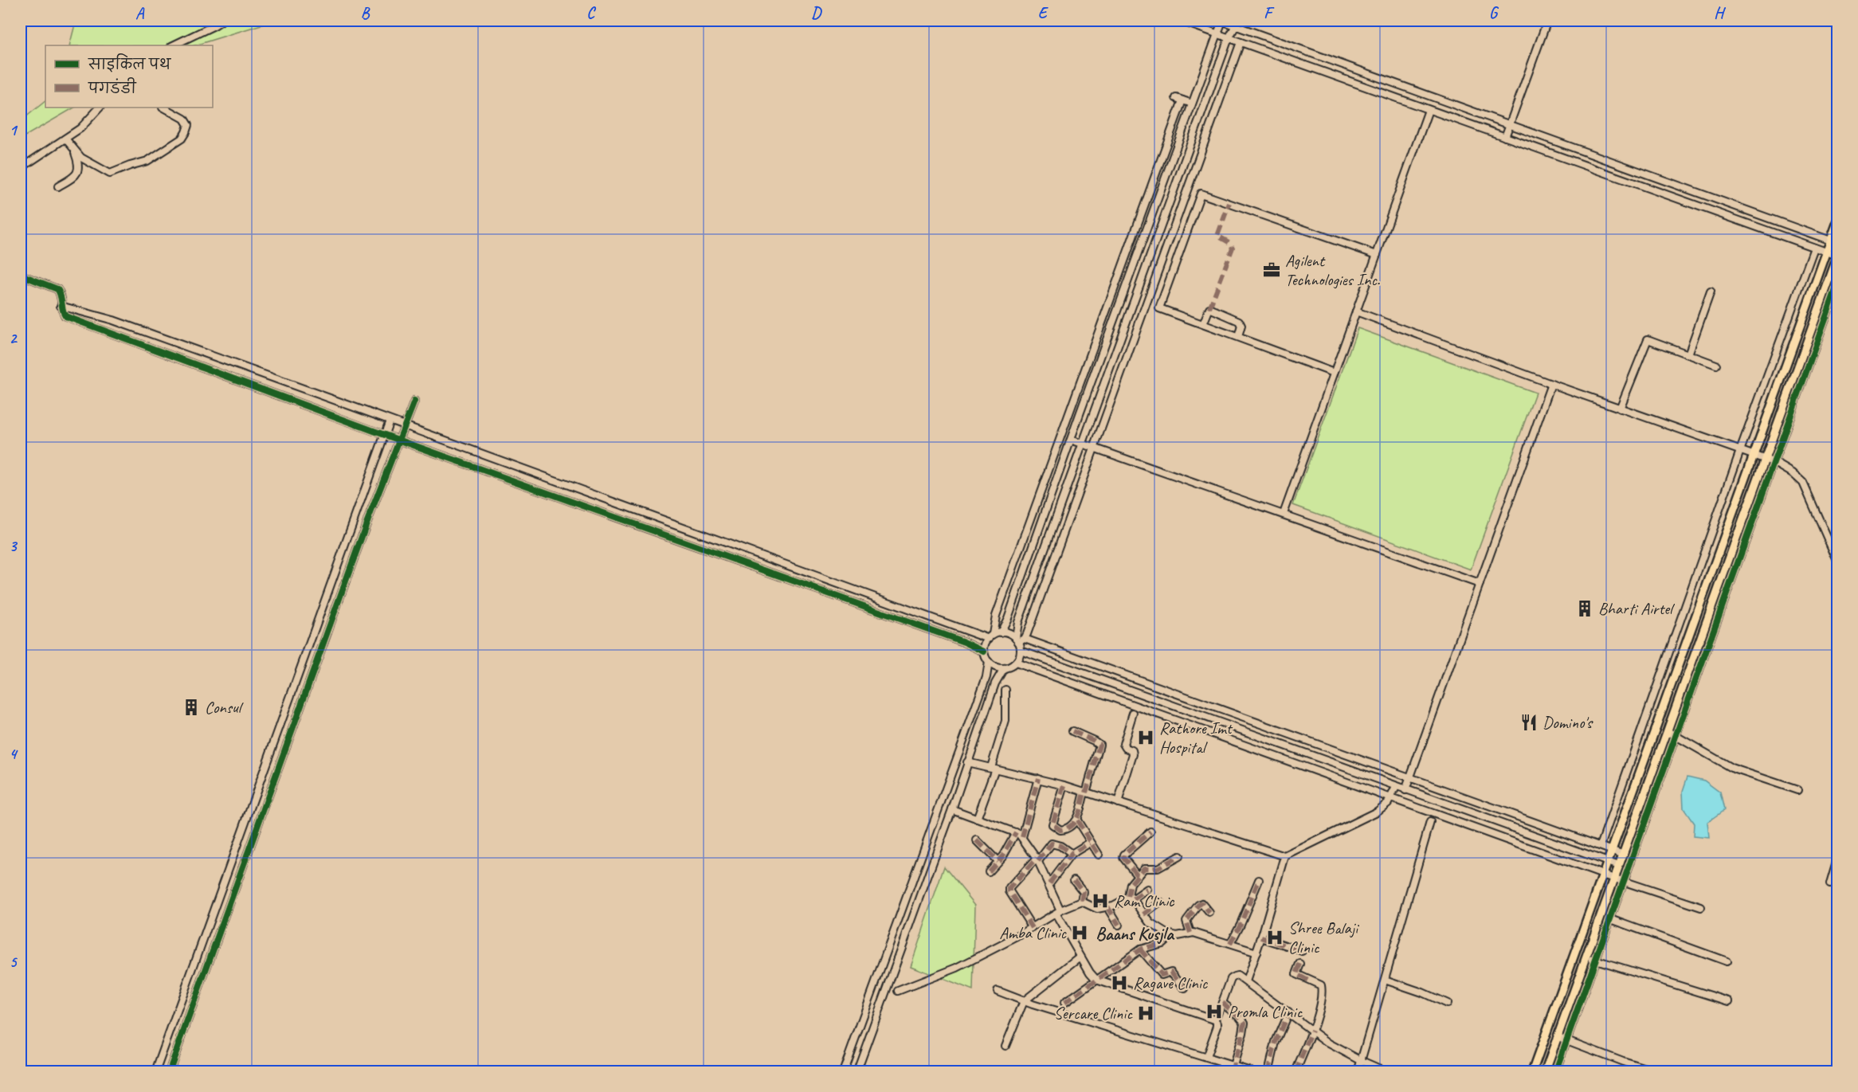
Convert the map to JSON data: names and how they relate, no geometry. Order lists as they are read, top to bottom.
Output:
{
  "districts": ["Baans Kusjla"],
  "places": {
    "office": ["Agilent Technologies Inc."],
    "building": ["Bharti Airtel", "Consul"],
    "restaurant": ["Domino's"],
    "hospital": [
      "Rathore Imt Hospital",
      "Ram Clinic",
      "Amba Clinic",
      "Shree Balaji Clinic",
      "Ragave Clinic",
      "Promla Clinic",
      "Sercare Clinic"
    ]
  },
  "legend": ["साइकिल पथ", "पगडंडी"],
  "grid": {
    "columns": [
      "A",
      "B",
      "C",
      "D",
      "E",
      "F",
      "G",
      "H"
    ],
    "rows": [
      "1",
      "2",
      "3",
      "4",
      "5"
    ]
  }
}
